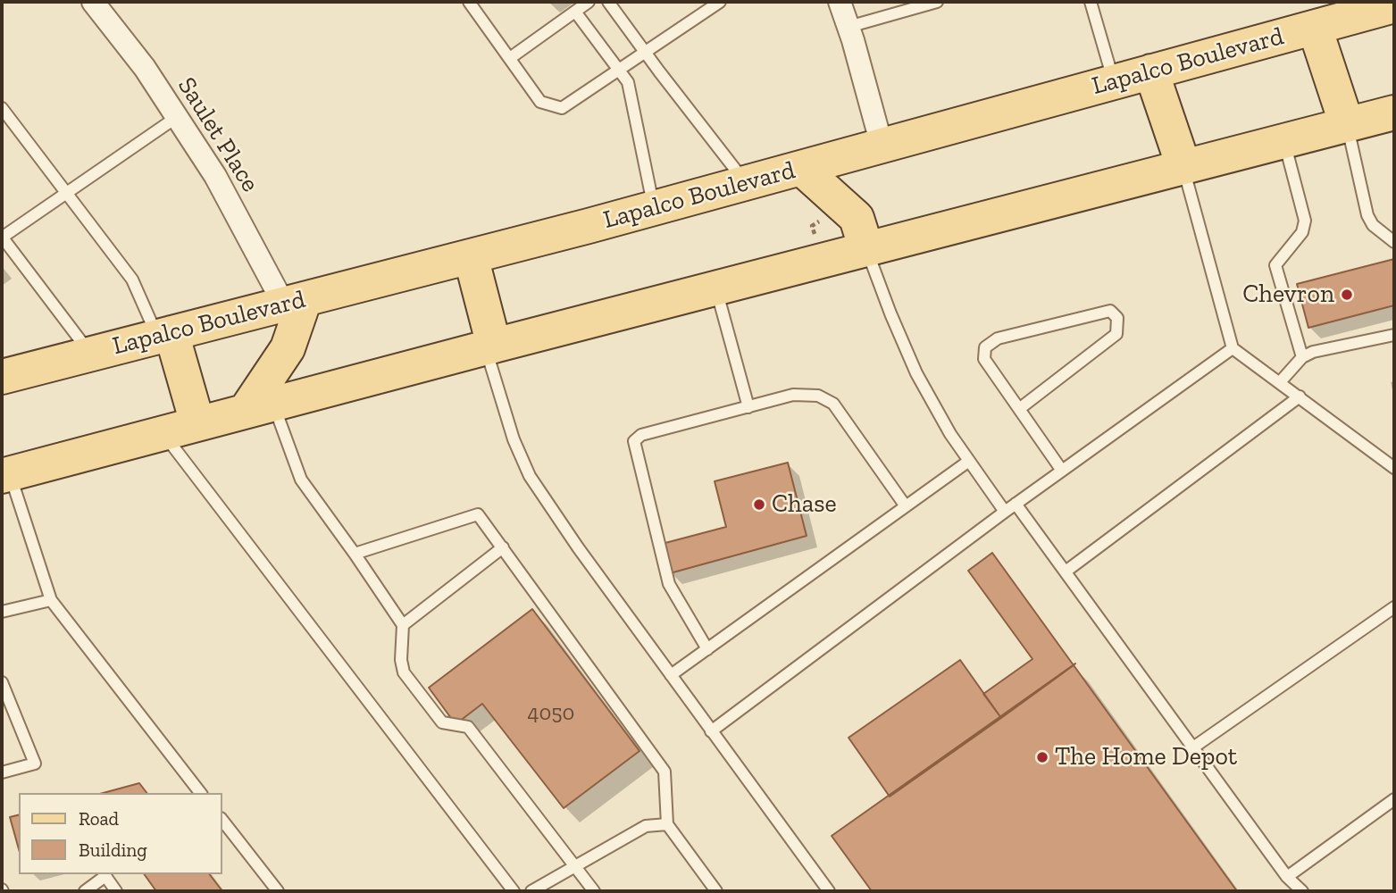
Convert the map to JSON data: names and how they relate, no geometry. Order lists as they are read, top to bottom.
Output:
{
  "streets": {
    "main road": ["Lapalco Boulevard"],
    "street": ["Saulet Place"]
  },
  "crossings": [
    ["Lapalco Boulevard", "Saulet Place"]
  ],
  "places": ["Chevron", "Chase", "The Home Depot"],
  "house_numbers": ["4050"],
  "legend": ["Road", "Building"]
}
